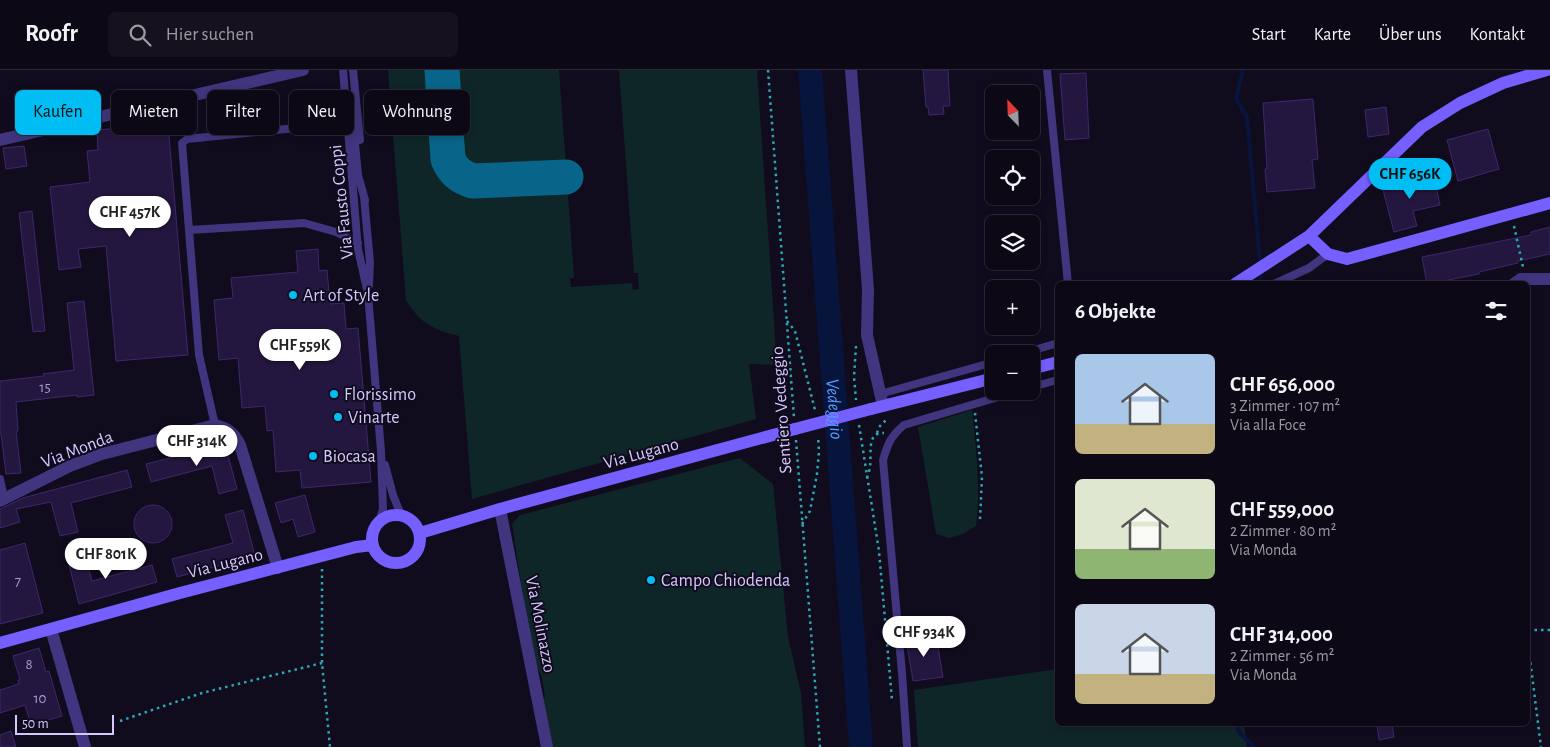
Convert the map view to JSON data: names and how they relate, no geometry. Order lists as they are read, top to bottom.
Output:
{
  "streets": {
    "main road": ["Via Lugano"],
    "street": ["Via Monda", "Via Molinazzo"],
    "lane": ["Via Fausto Coppi"],
    "path": ["Sentiero Vedeggio"]
  },
  "crossings": [
    ["Via Fausto Coppi", "Via Lugano"],
    ["Sentiero Vedeggio", "Via Lugano"],
    ["Via Lugano", "Via Molinazzo"]
  ],
  "water": ["Vedeggio"],
  "places": [
    "Art of Style",
    "Florissimo",
    "Vinarte",
    "Biocasa",
    "Campo Chiodenda"
  ],
  "house_numbers": [
    "15",
    "7",
    "8",
    "10"
  ],
  "scale_bar": "50 m",
  "north": "top left",
  "page": {
    "header": "Roofr",
    "search": "Hier suchen",
    "nav": [
      "Start",
      "Karte",
      "Über uns",
      "Kontakt"
    ],
    "map_buttons": ["+", "−"],
    "chip": [
      "Kaufen",
      "Mieten",
      "Filter",
      "Neu",
      "Wohnung"
    ],
    "price": [
      "CHF 656K",
      "CHF 457K",
      "CHF 559K",
      "CHF 314K",
      "CHF 801K",
      "CHF 934K"
    ],
    "heading": "6 Objekte",
    "list": [
      {
        "name": "CHF 656,000",
        "note": "3 Zimmer · 107 m² · Via alla Foce"
      },
      {
        "name": "CHF 559,000",
        "note": "2 Zimmer · 80 m² · Via Monda"
      },
      {
        "name": "CHF 314,000",
        "note": "2 Zimmer · 56 m² · Via Monda"
      }
    ],
    "scale": "50 m"
  }
}
